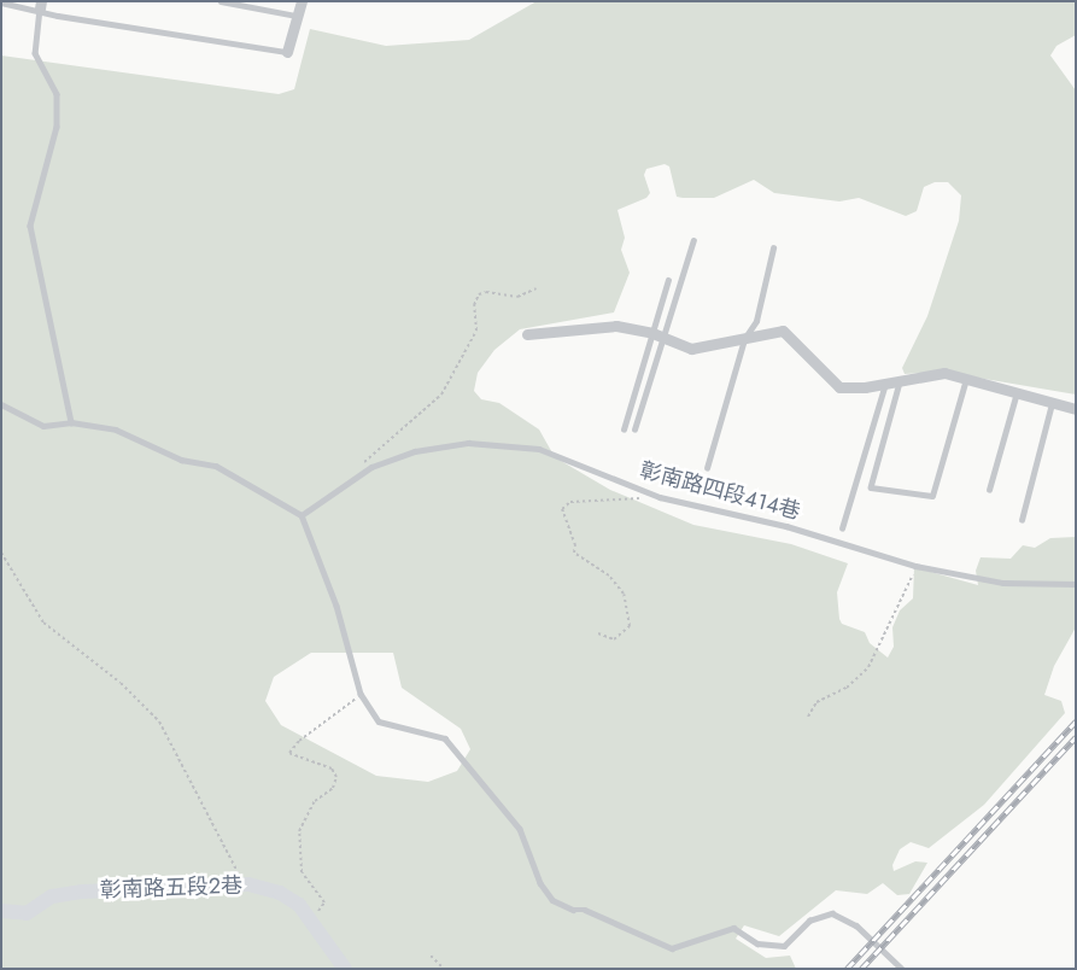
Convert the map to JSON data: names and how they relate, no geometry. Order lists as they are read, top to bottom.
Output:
{
  "streets": {
    "street": ["彰南路五段2巷"],
    "lane": ["彰南路四段414巷"]
  }
}
